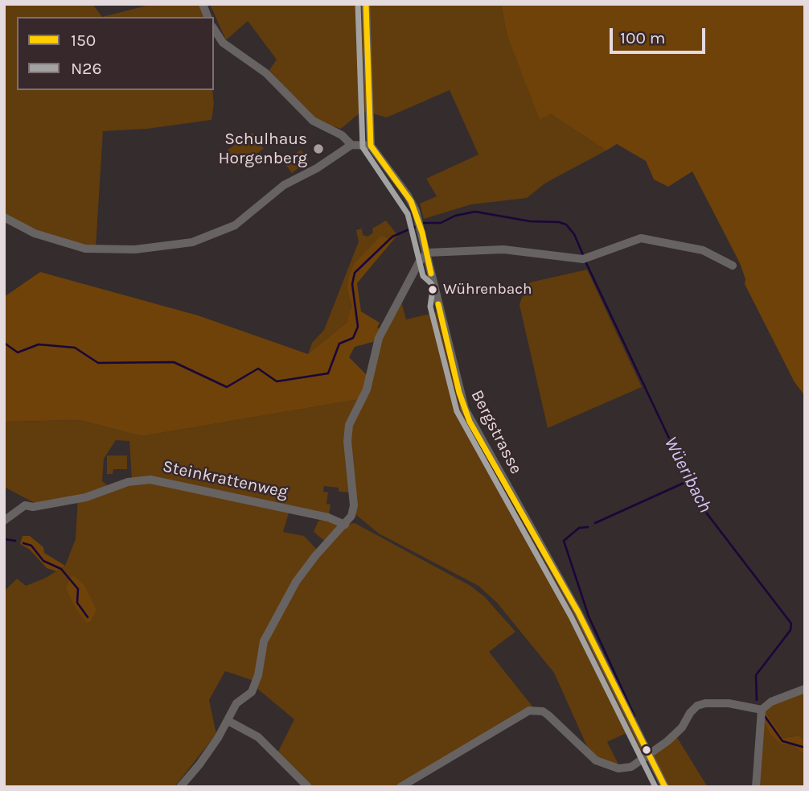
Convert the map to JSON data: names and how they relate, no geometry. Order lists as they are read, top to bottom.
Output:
{
  "streets": {
    "street": ["Bergstrasse", "Steinkrattenweg"]
  },
  "water": ["Wüeribach"],
  "places": ["Schulhaus Horgenberg", "Wührenbach"],
  "lines": ["transit line 150", "transit line N26"],
  "legend": ["150", "N26"],
  "scale_bar": "100 m"
}
